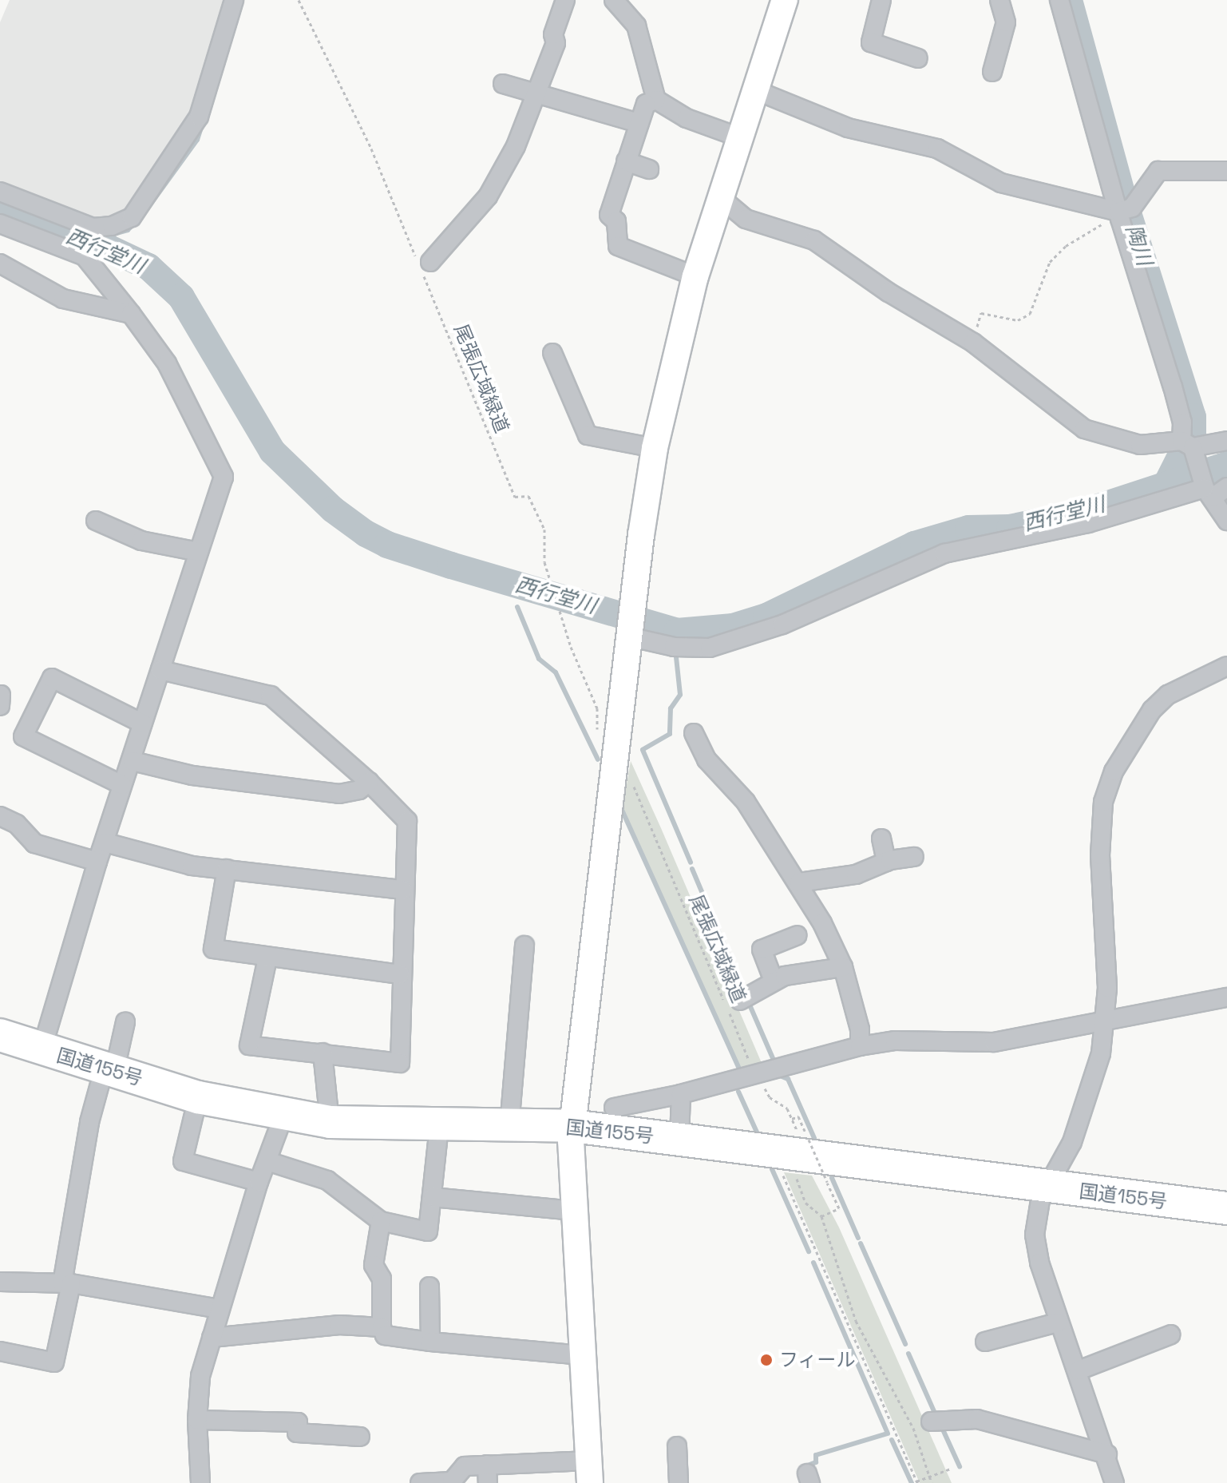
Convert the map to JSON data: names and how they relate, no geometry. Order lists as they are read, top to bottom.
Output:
{
  "streets": {
    "highway": ["国道155号"],
    "path": ["尾張広域緑道"]
  },
  "water": ["陶川", "西行堂川"],
  "places": ["フィール"]
}
